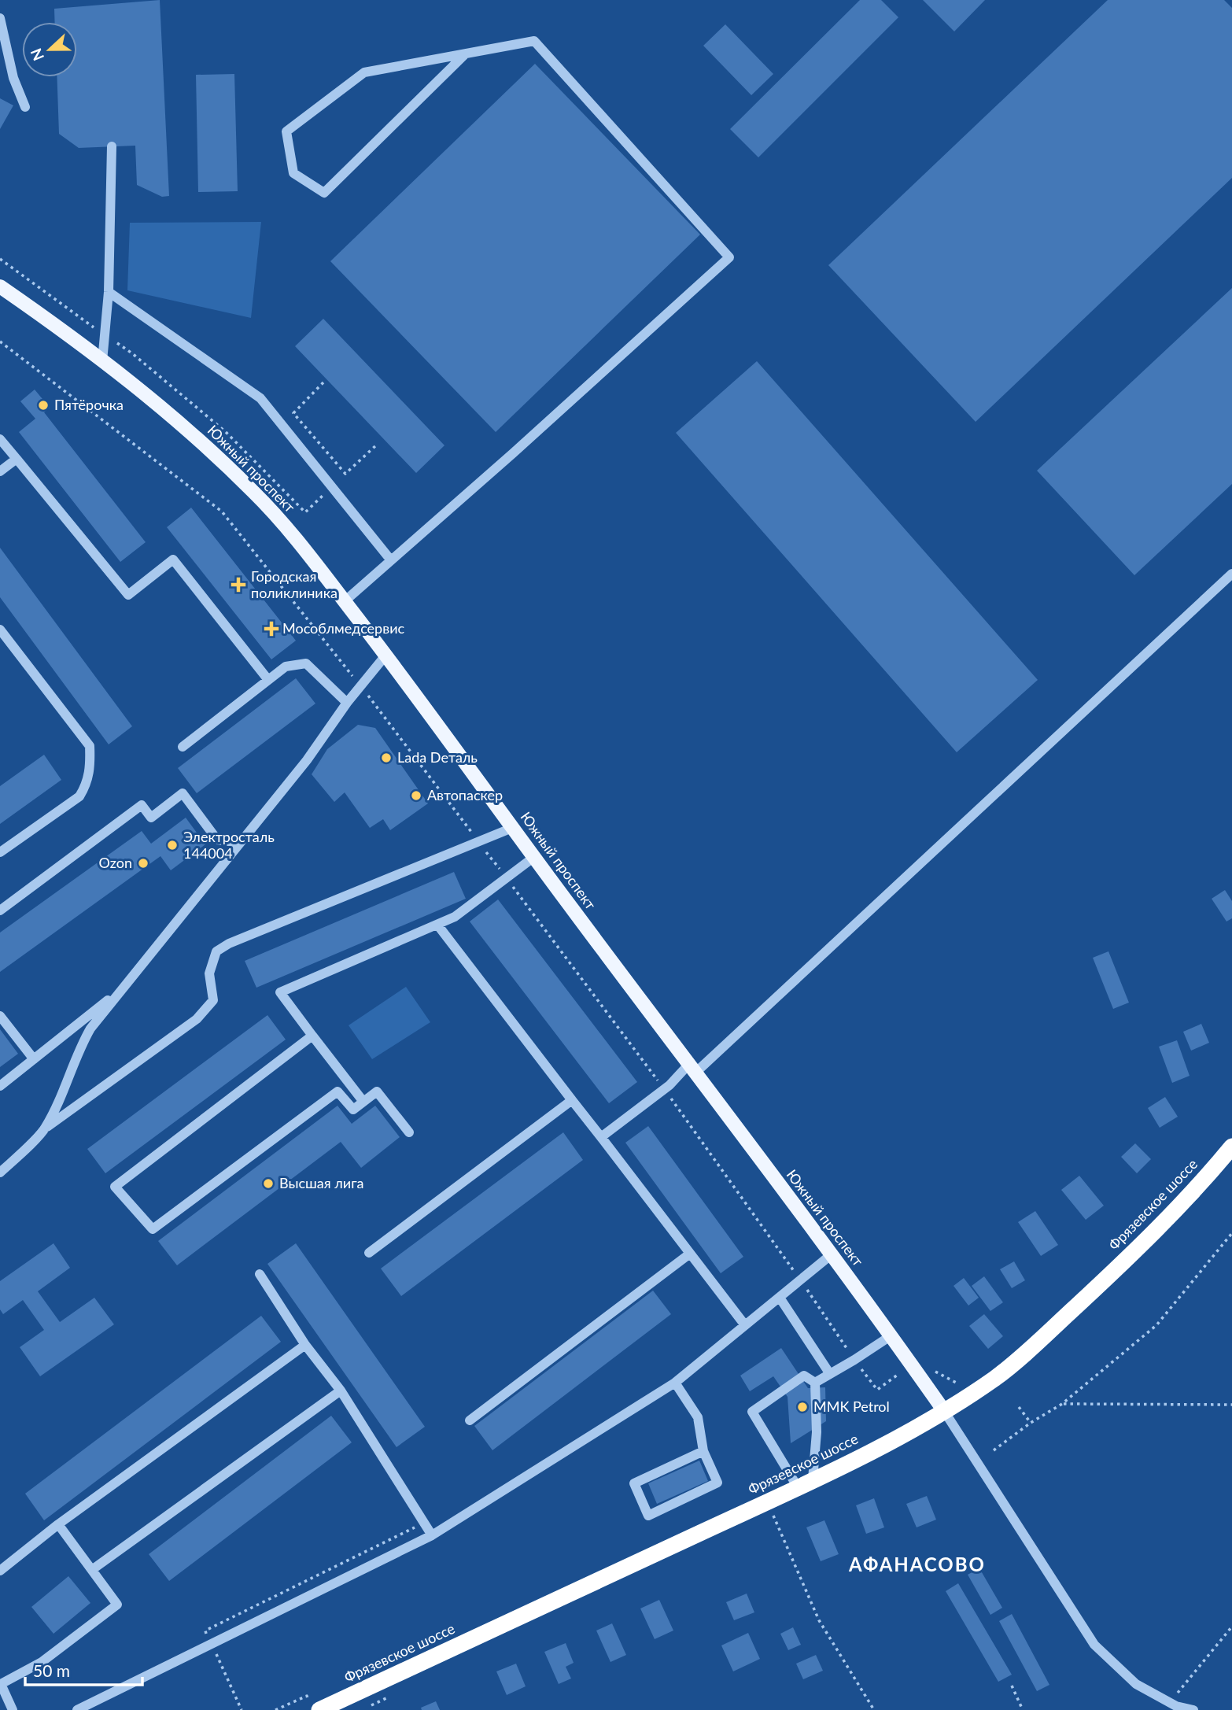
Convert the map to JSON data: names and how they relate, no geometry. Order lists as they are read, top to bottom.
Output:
{
  "streets": {
    "highway": ["Фрязевское шоссе"],
    "main road": ["Южный проспект"]
  },
  "crossings": [
    ["Южный проспект", "Фрязевское шоссе"]
  ],
  "districts": ["АФАНАСОВО"],
  "places": {
    "other": [
      "Пятёрочка",
      "Lada Dеталь",
      "Автопаскер",
      "Электросталь 144004",
      "Ozon",
      "Высшая лига",
      "MMK Petrol"
    ],
    "health": ["Городская поликлиника", "Мособлмедсервис"]
  },
  "scale_bar": "50 m",
  "north": "left"
}
